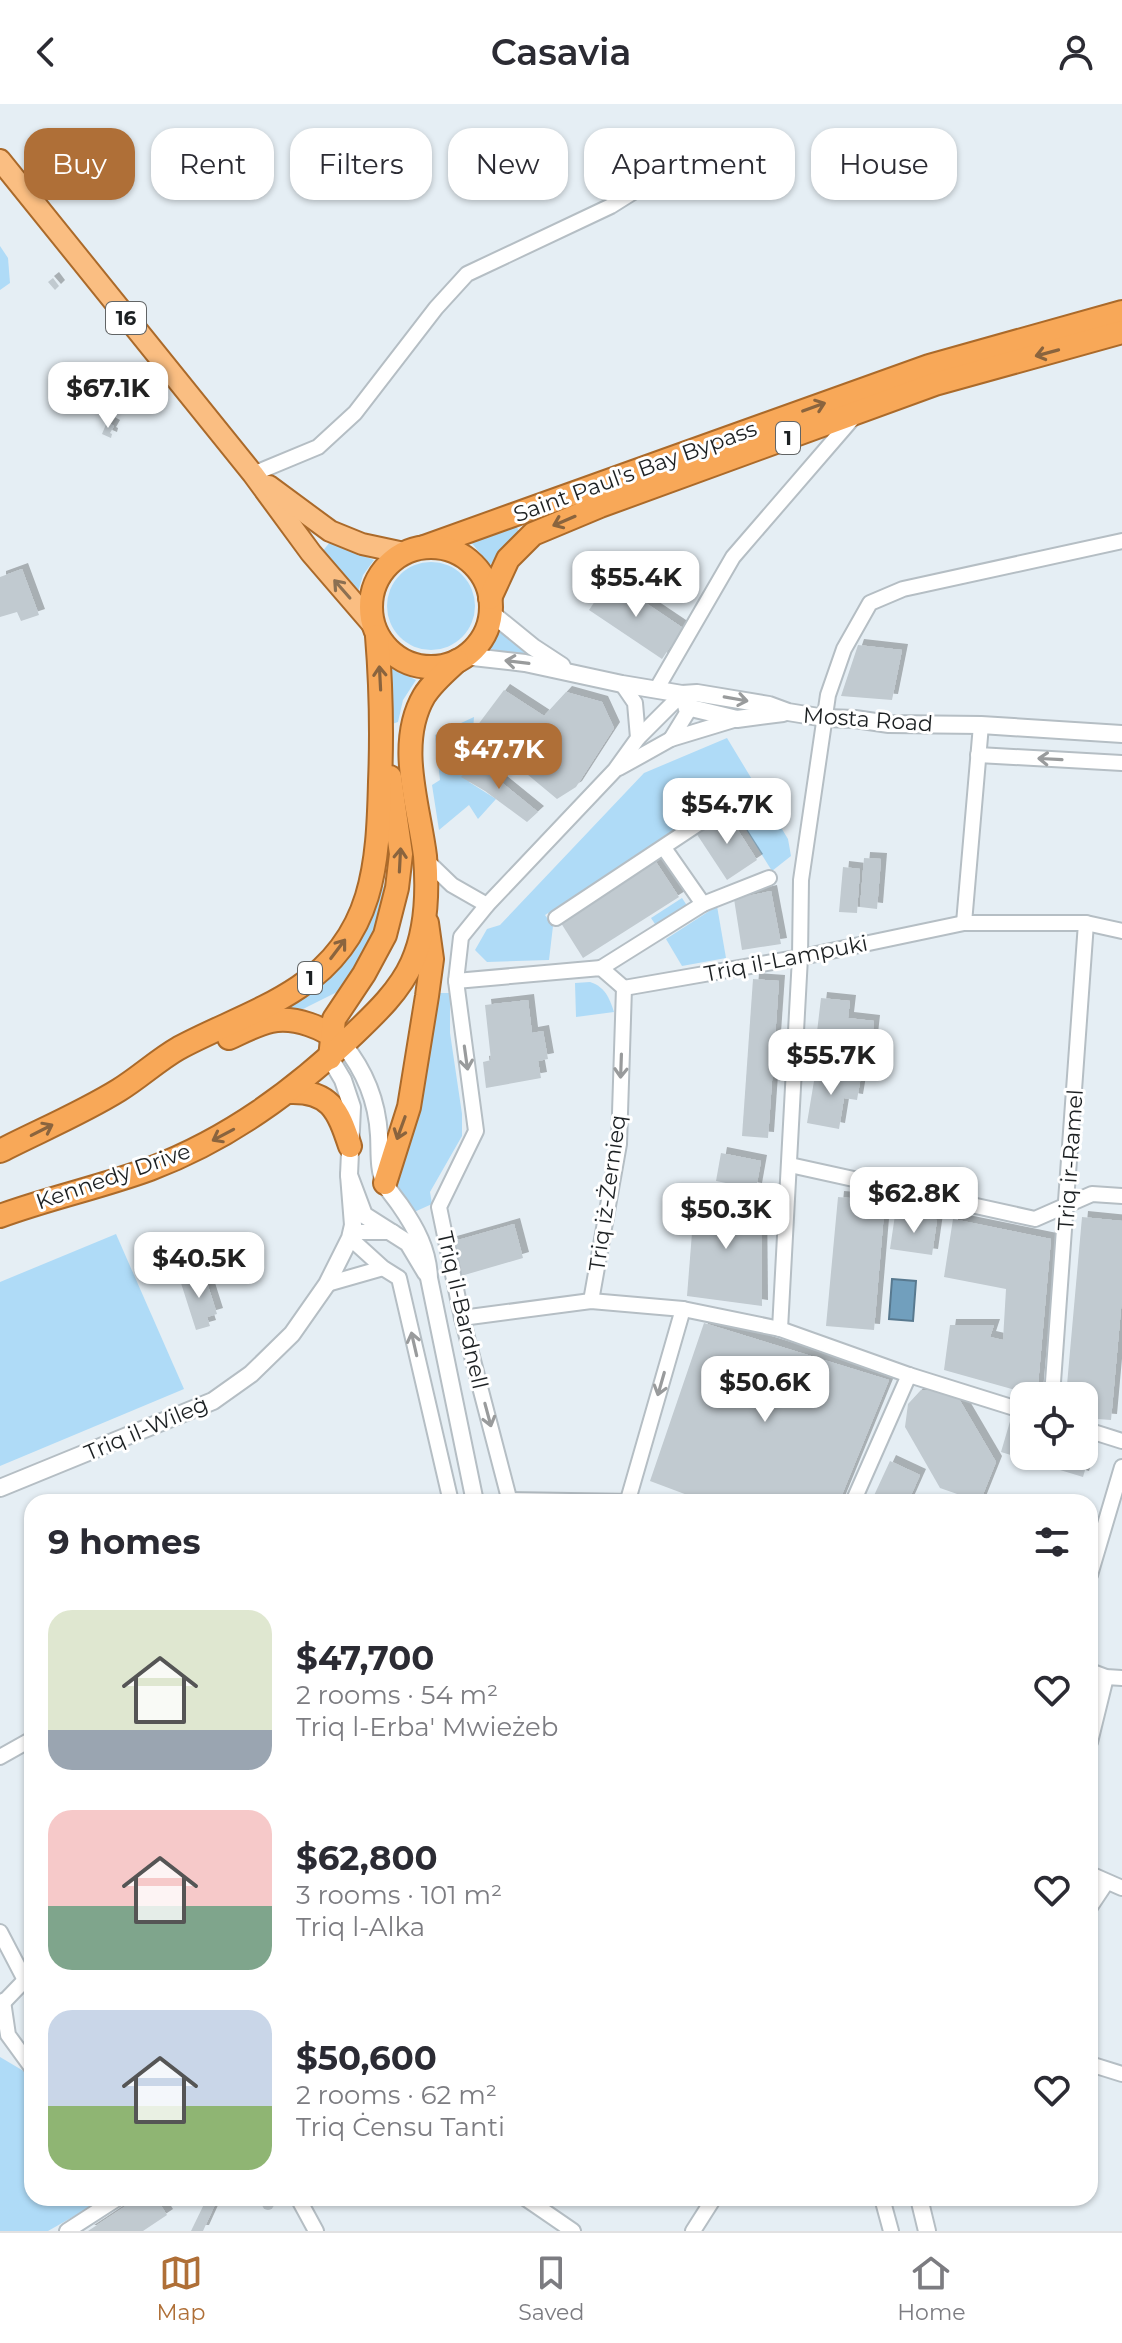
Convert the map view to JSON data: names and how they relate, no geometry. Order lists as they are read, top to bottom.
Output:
{
  "streets": {
    "highway": ["1", "Saint Paul's Bay Bypass", "Kennedy Drive"],
    "main road": ["16"],
    "street": [
      "Mosta Road",
      "Triq il-Lampuki",
      "Triq ir-Ramel",
      "Triq iż-Żernieq",
      "Triq il-Bardnell",
      "Triq il-Wileġ"
    ]
  },
  "crossings": [
    ["16", "1"],
    ["16", "Saint Paul's Bay Bypass"],
    ["16", "Mosta Road"],
    ["16", "Kennedy Drive"],
    ["1", "Saint Paul's Bay Bypass"],
    ["1", "Mosta Road"],
    ["1", "Kennedy Drive"],
    ["Saint Paul's Bay Bypass", "Mosta Road"],
    ["Saint Paul's Bay Bypass", "Kennedy Drive"],
    ["Mosta Road", "Kennedy Drive"],
    ["Triq il-Lampuki", "Triq ir-Ramel"],
    ["Triq il-Lampuki", "Triq iż-Żernieq"]
  ],
  "one_way": ["Triq iż-Żernieq"],
  "page": {
    "header": "Casavia",
    "chip": [
      "Buy",
      "Rent",
      "Filters",
      "New",
      "Apartment",
      "House"
    ],
    "price": [
      "$67.1K",
      "$55.4K",
      "$47.7K",
      "$54.7K",
      "$55.7K",
      "$62.8K",
      "$50.3K",
      "$40.5K",
      "$50.6K"
    ],
    "heading": "9 homes",
    "list": [
      {
        "name": "$47,700",
        "note": "2 rooms · 54 m² · Triq l-Erba' Mwieżeb"
      },
      {
        "name": "$62,800",
        "note": "3 rooms · 101 m² · Triq l-Alka"
      },
      {
        "name": "$50,600",
        "note": "2 rooms · 62 m² · Triq Ċensu Tanti"
      }
    ],
    "tabs": ["Map", "Saved", "Home"]
  }
}
